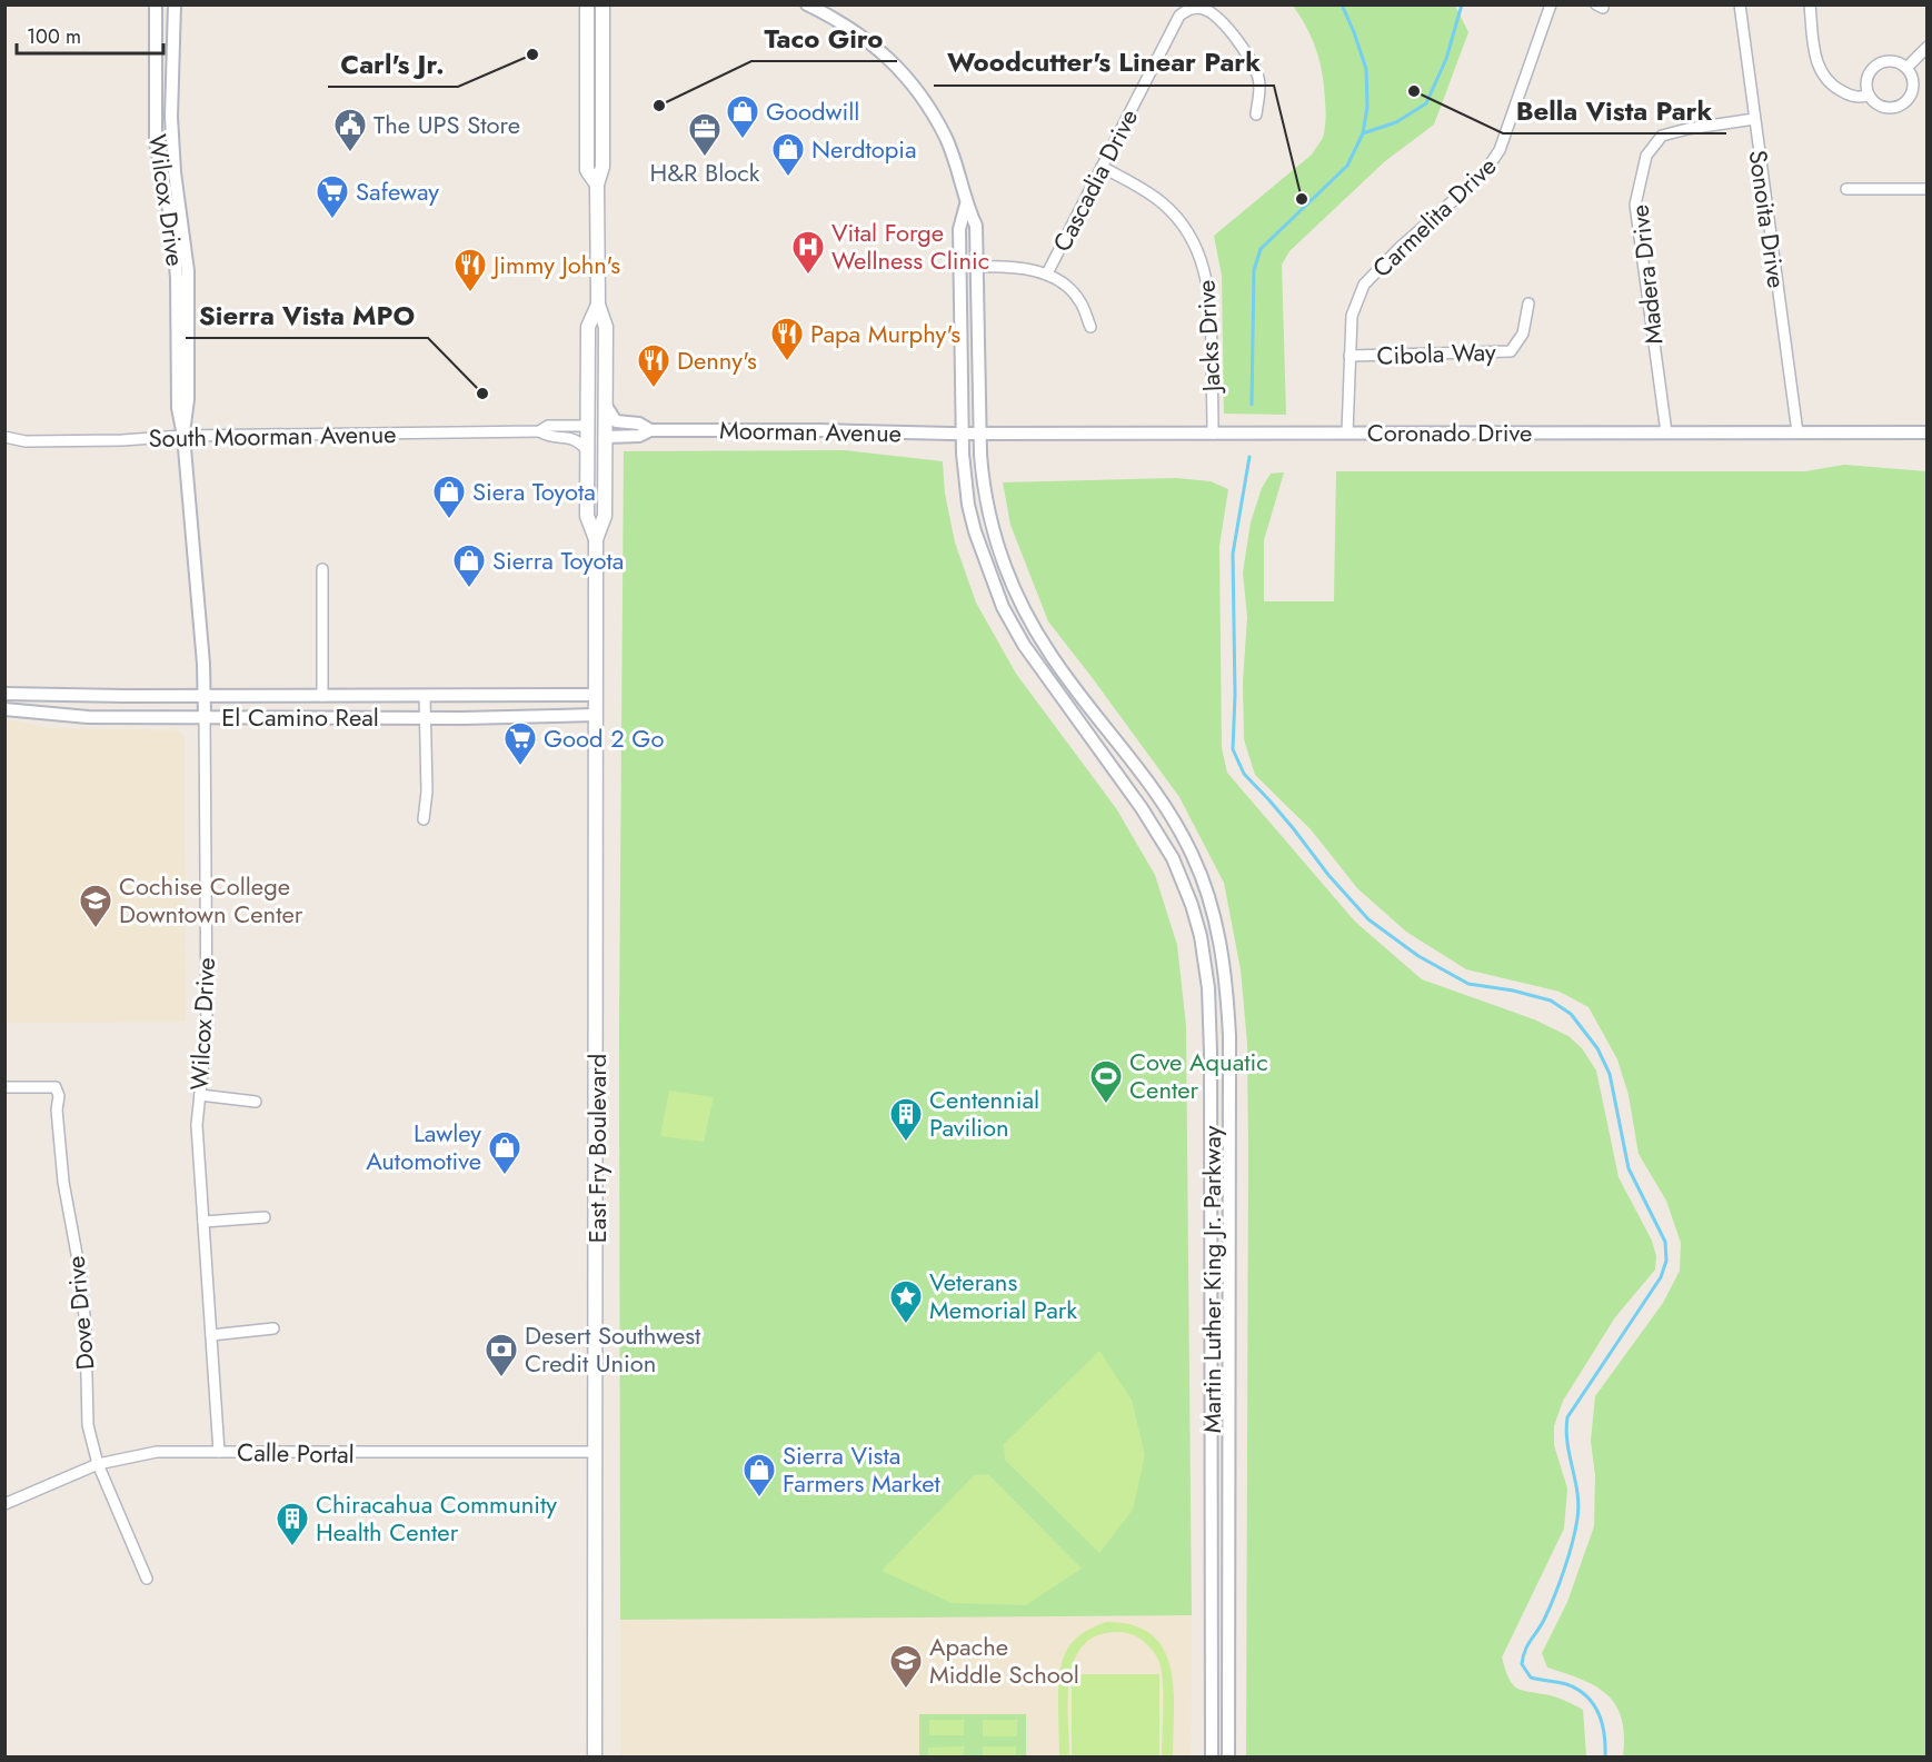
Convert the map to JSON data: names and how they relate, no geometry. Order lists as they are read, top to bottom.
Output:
{
  "streets": {
    "main road": ["East Fry Boulevard"],
    "street": [
      "Cascadia Drive",
      "Wilcox Drive",
      "Carmelita Drive",
      "Sonoita Drive",
      "Madera Drive",
      "Jacks Drive",
      "Cibola Way",
      "Moorman Avenue",
      "Coronado Drive",
      "South Moorman Avenue",
      "El Camino Real",
      "Martin Luther King Jr. Parkway",
      "Dove Drive",
      "Calle Portal"
    ]
  },
  "crossings": [
    ["Cascadia Drive", "Jacks Drive"],
    ["Wilcox Drive", "South Moorman Avenue"],
    ["Wilcox Drive", "El Camino Real"],
    ["Wilcox Drive", "Calle Portal"],
    ["Carmelita Drive", "Cibola Way"],
    ["Carmelita Drive", "Coronado Drive"],
    ["Sonoita Drive", "Madera Drive"],
    ["Sonoita Drive", "Coronado Drive"],
    ["Madera Drive", "Coronado Drive"],
    ["Jacks Drive", "Coronado Drive"],
    ["Moorman Avenue", "Coronado Drive"],
    ["Moorman Avenue", "East Fry Boulevard"],
    ["Moorman Avenue", "Martin Luther King Jr. Parkway"],
    ["Coronado Drive", "Martin Luther King Jr. Parkway"],
    ["South Moorman Avenue", "East Fry Boulevard"],
    ["El Camino Real", "East Fry Boulevard"],
    ["East Fry Boulevard", "Calle Portal"],
    ["Dove Drive", "Calle Portal"]
  ],
  "places": {
    "other": [
      "Carl's Jr.",
      "Bella Vista Park",
      "Taco Giro",
      "Woodcutter's Linear Park",
      "Sierra Vista MPO"
    ],
    "shop": [
      "Goodwill",
      "Nerdtopia",
      "Siera Toyota",
      "Sierra Toyota",
      "Lawley Automotive",
      "Sierra Vista Farmers Market"
    ],
    "public building": ["The UPS Store"],
    "office": ["H&R Block"],
    "supermarket": ["Safeway", "Good 2 Go"],
    "hospital": ["Vital Forge Wellness Clinic"],
    "restaurant": ["Jimmy John's", "Papa Murphy's", "Denny's"],
    "school or university": ["Cochise College Downtown Center", "Apache Middle School"],
    "sports": ["Cove Aquatic Center"],
    "building": ["Centennial Pavilion", "Chiracahua Community Health Center"],
    "place": ["Veterans Memorial Park"],
    "bank": ["Desert Southwest Credit Union"]
  },
  "scale_bar": "100 m"
}
